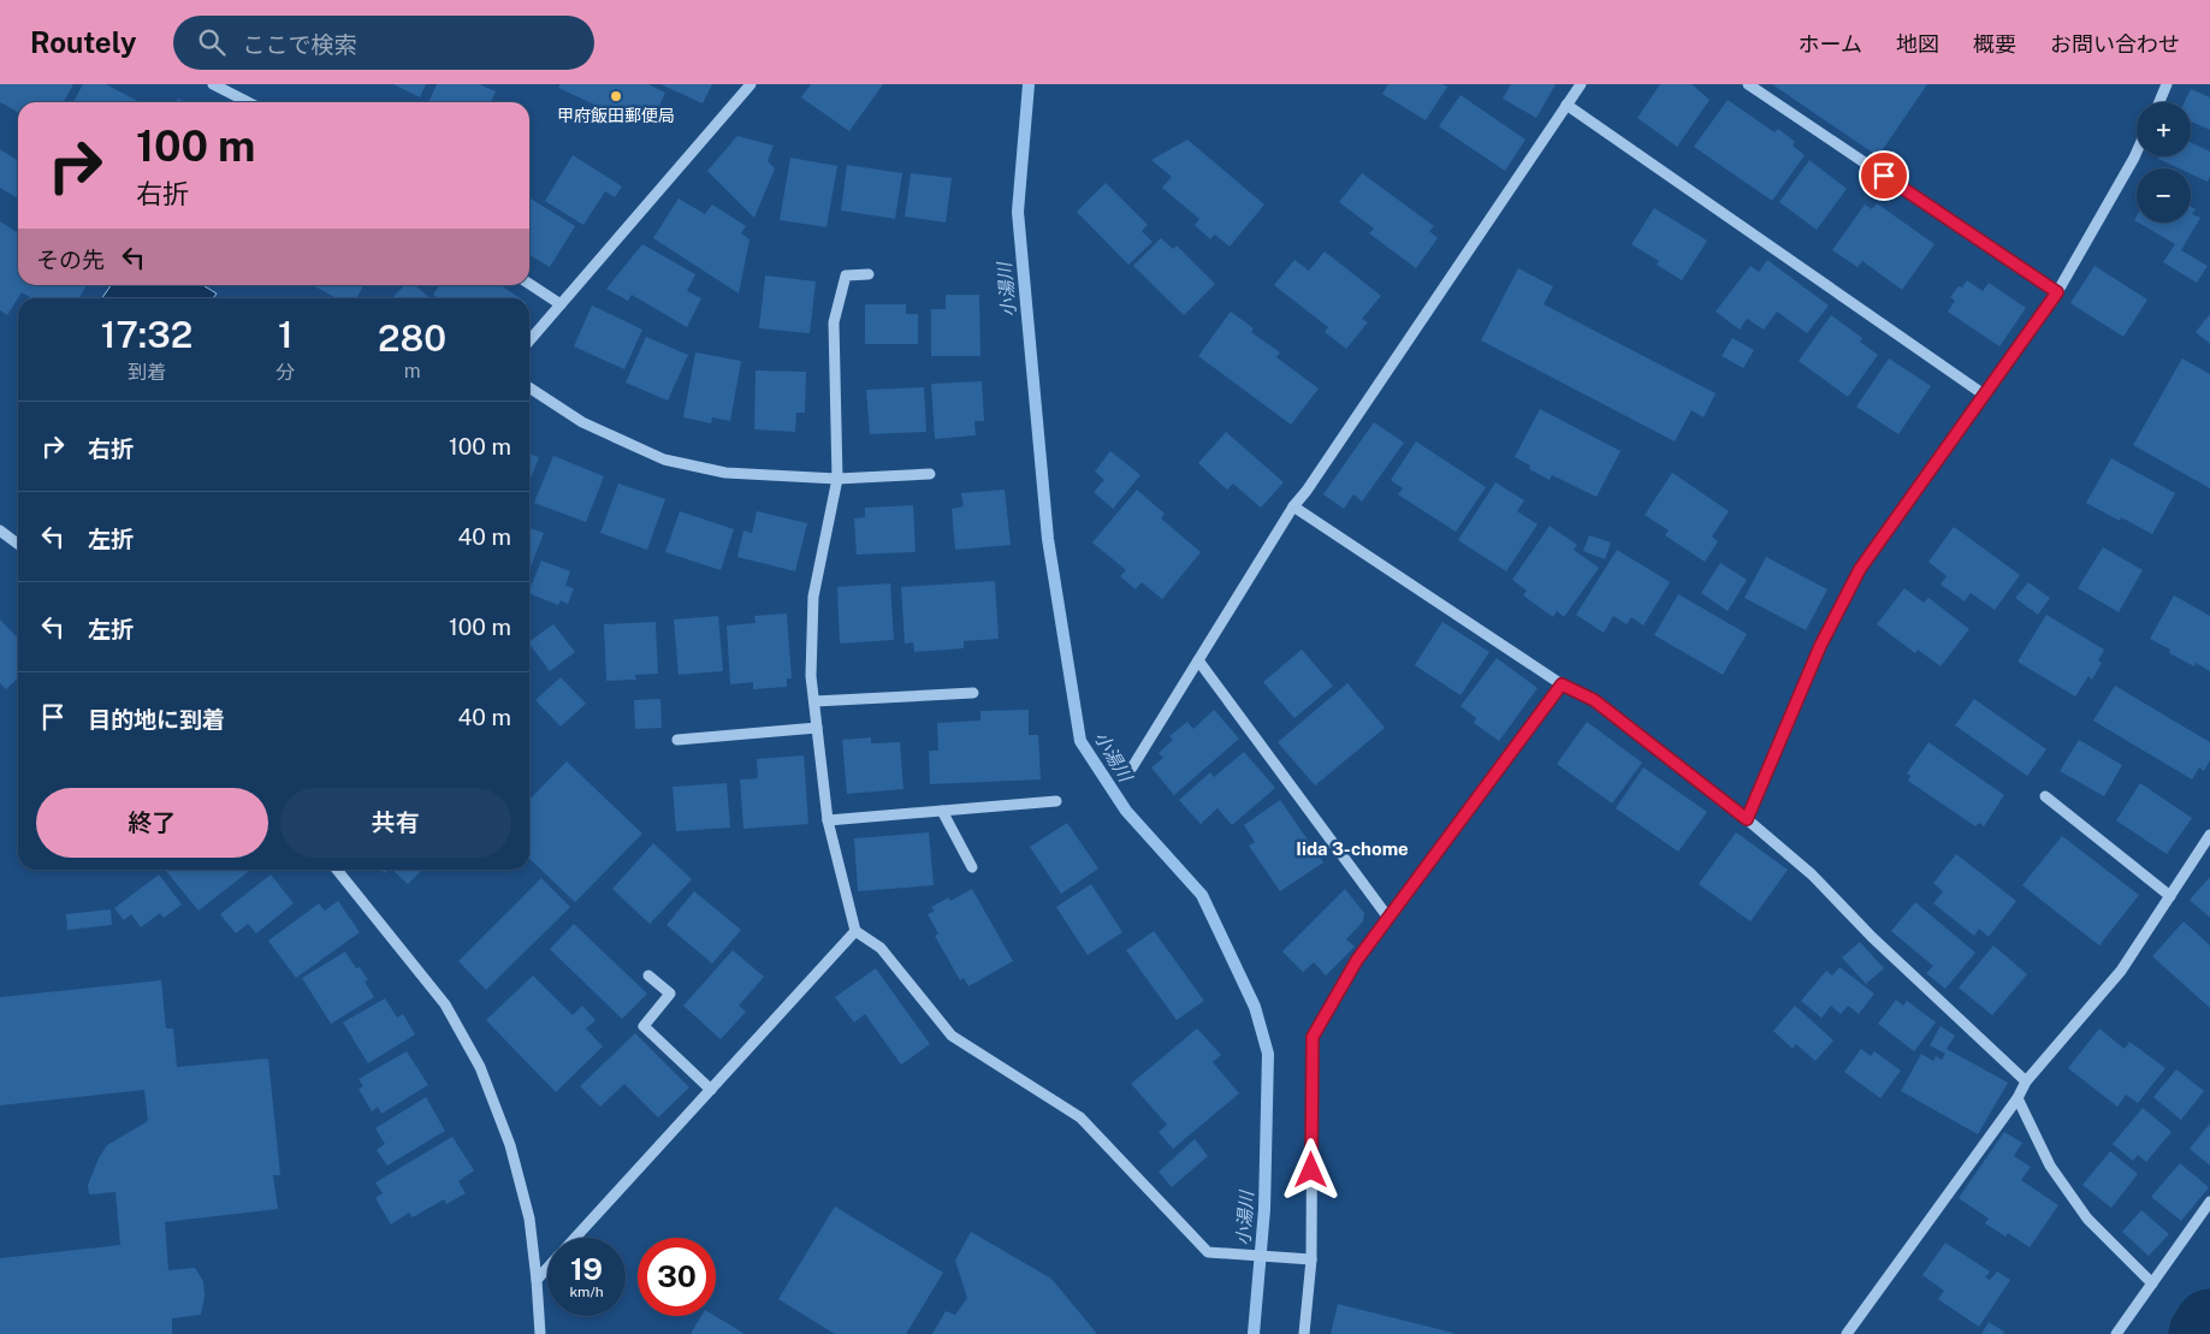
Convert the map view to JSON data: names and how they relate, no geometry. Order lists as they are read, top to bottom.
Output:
{
  "districts": ["Iida 3-chome"],
  "water": ["小湯川"],
  "places": ["甲府飯田郵便局"],
  "page": {
    "header": "Routely",
    "search": "ここで検索",
    "nav": [
      "ホーム",
      "地図",
      "概要",
      "お問い合わせ"
    ],
    "map_buttons": ["+", "−"],
    "turn": ["100 m", "右折"],
    "then": "その先",
    "eta": [
      "17:32",
      "到着",
      "1",
      "分",
      "280",
      "m"
    ],
    "list": [
      {
        "name": "右折",
        "value": "100 m"
      },
      {
        "name": "左折",
        "value": "40 m"
      },
      {
        "name": "左折",
        "value": "100 m"
      },
      {
        "name": "目的地に到着",
        "value": "40 m"
      }
    ],
    "buttons": ["終了", "共有"],
    "speed": "19 km/h",
    "limit": "30"
  }
}
